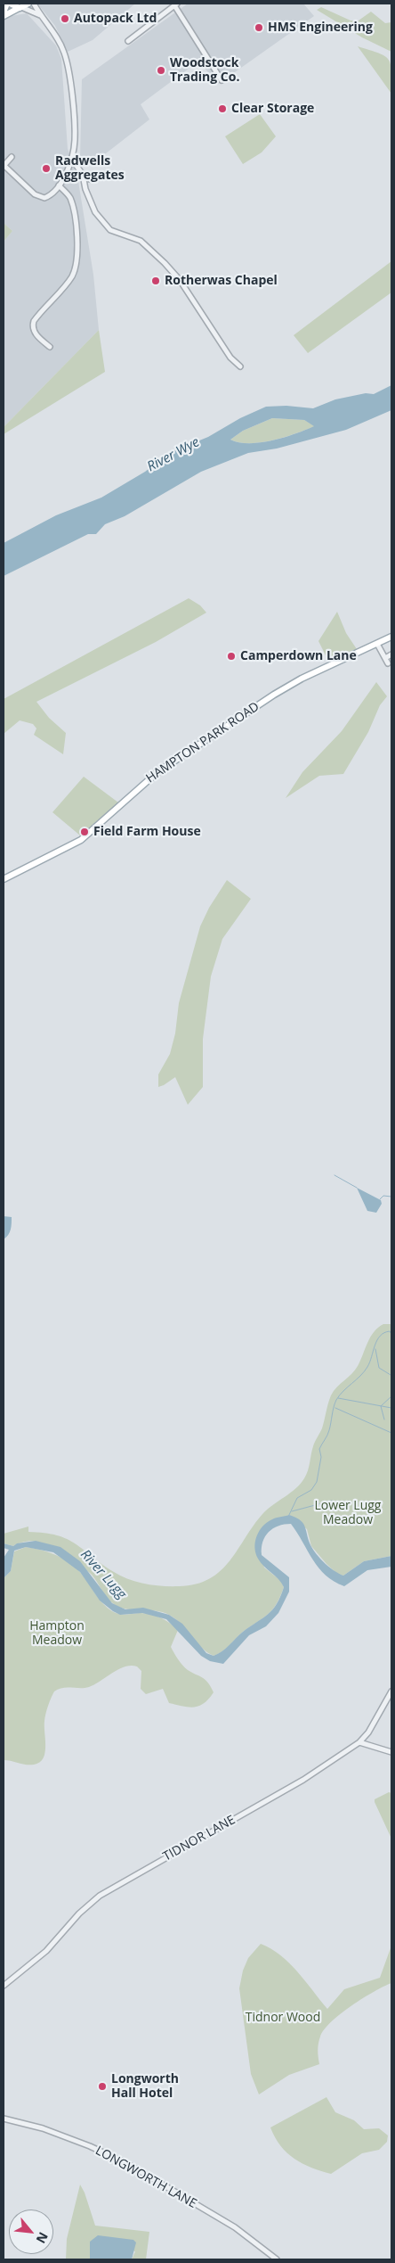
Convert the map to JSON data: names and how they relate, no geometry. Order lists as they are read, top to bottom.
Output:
{
  "streets": {
    "main road": ["HAMPTON PARK ROAD"],
    "street": ["TIDNOR LANE", "LONGWORTH LANE"]
  },
  "water": ["River Wye", "River Lugg"],
  "parks": ["Lower Lugg Meadow", "Hampton Meadow", "Tidnor Wood"],
  "places": [
    "Autopack Ltd",
    "HMS Engineering",
    "Woodstock Trading Co.",
    "Clear Storage",
    "Radwells Aggregates",
    "Rotherwas Chapel",
    "Camperdown Lane",
    "Field Farm House",
    "Longworth Hall Hotel"
  ],
  "north": "bottom right"
}
